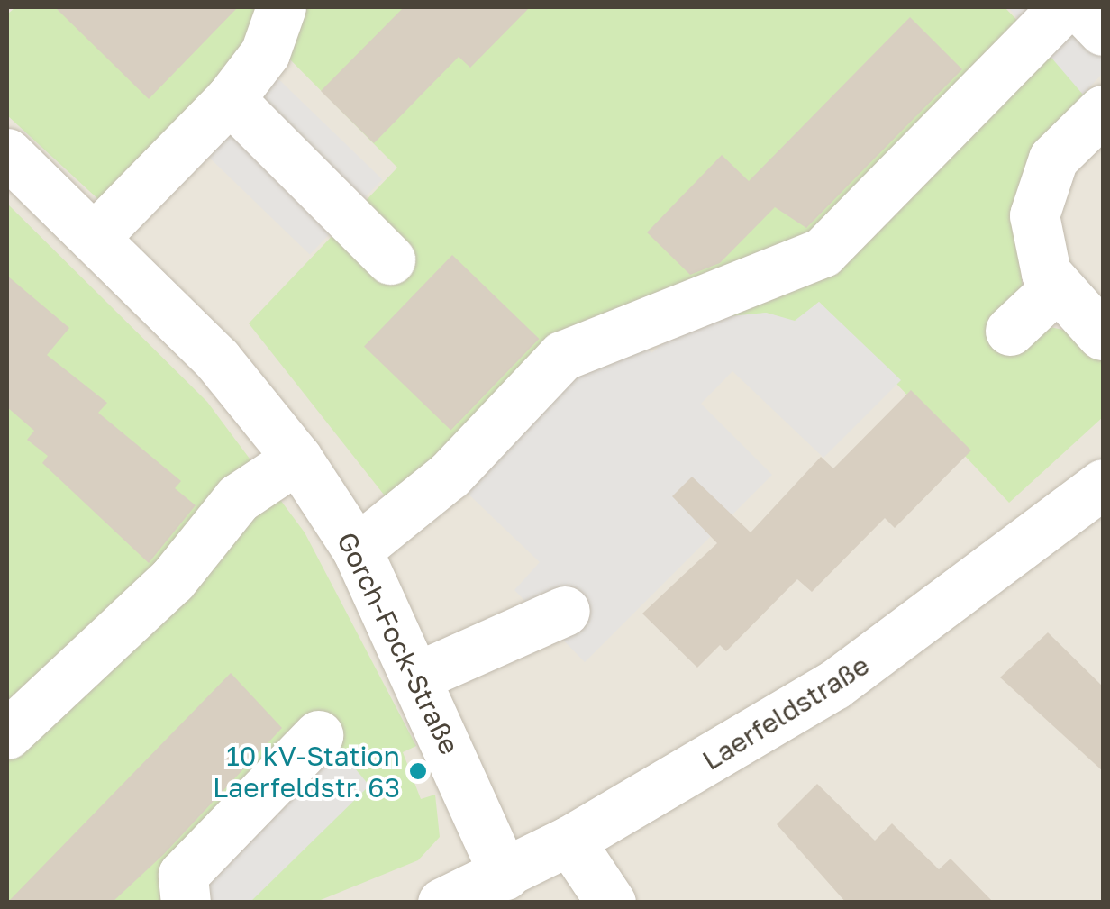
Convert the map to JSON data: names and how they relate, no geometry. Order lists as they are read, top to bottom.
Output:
{
  "streets": {
    "street": ["Gorch-Fock-Straße", "Laerfeldstraße"]
  },
  "crossings": [
    ["Gorch-Fock-Straße", "Laerfeldstraße"]
  ],
  "places": ["10 kV-Station Laerfeldstr. 63"]
}
